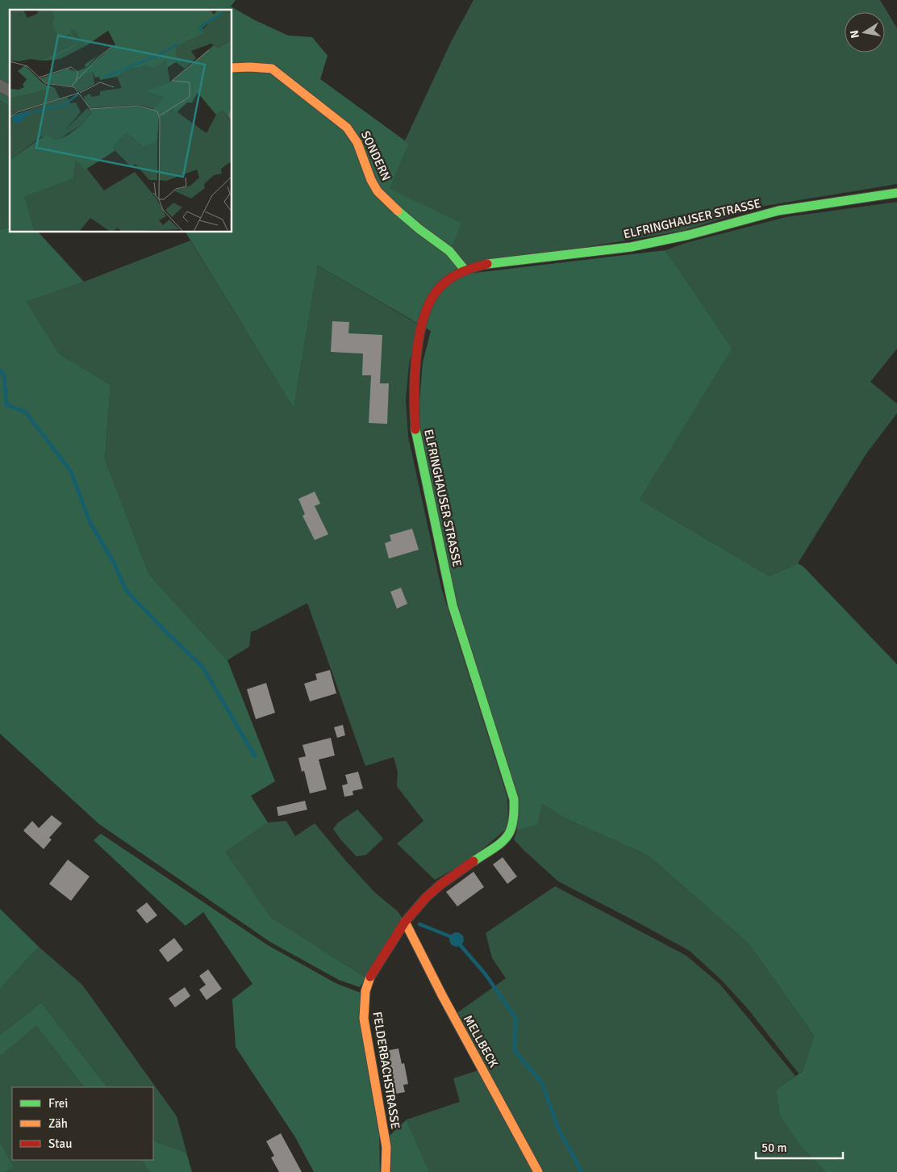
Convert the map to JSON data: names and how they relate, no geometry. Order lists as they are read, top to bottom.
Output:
{
  "streets": {
    "street": [
      "SONDERN",
      "ELFRINGHAUSER STRASSE",
      "MELLBECK",
      "FELDERBACHSTRASSE"
    ]
  },
  "crossings": [
    ["SONDERN", "ELFRINGHAUSER STRASSE"],
    ["ELFRINGHAUSER STRASSE", "FELDERBACHSTRASSE"],
    ["MELLBECK", "FELDERBACHSTRASSE"]
  ],
  "legend": ["Frei", "Zäh", "Stau"],
  "scale_bar": "50 m",
  "north": "left"
}
